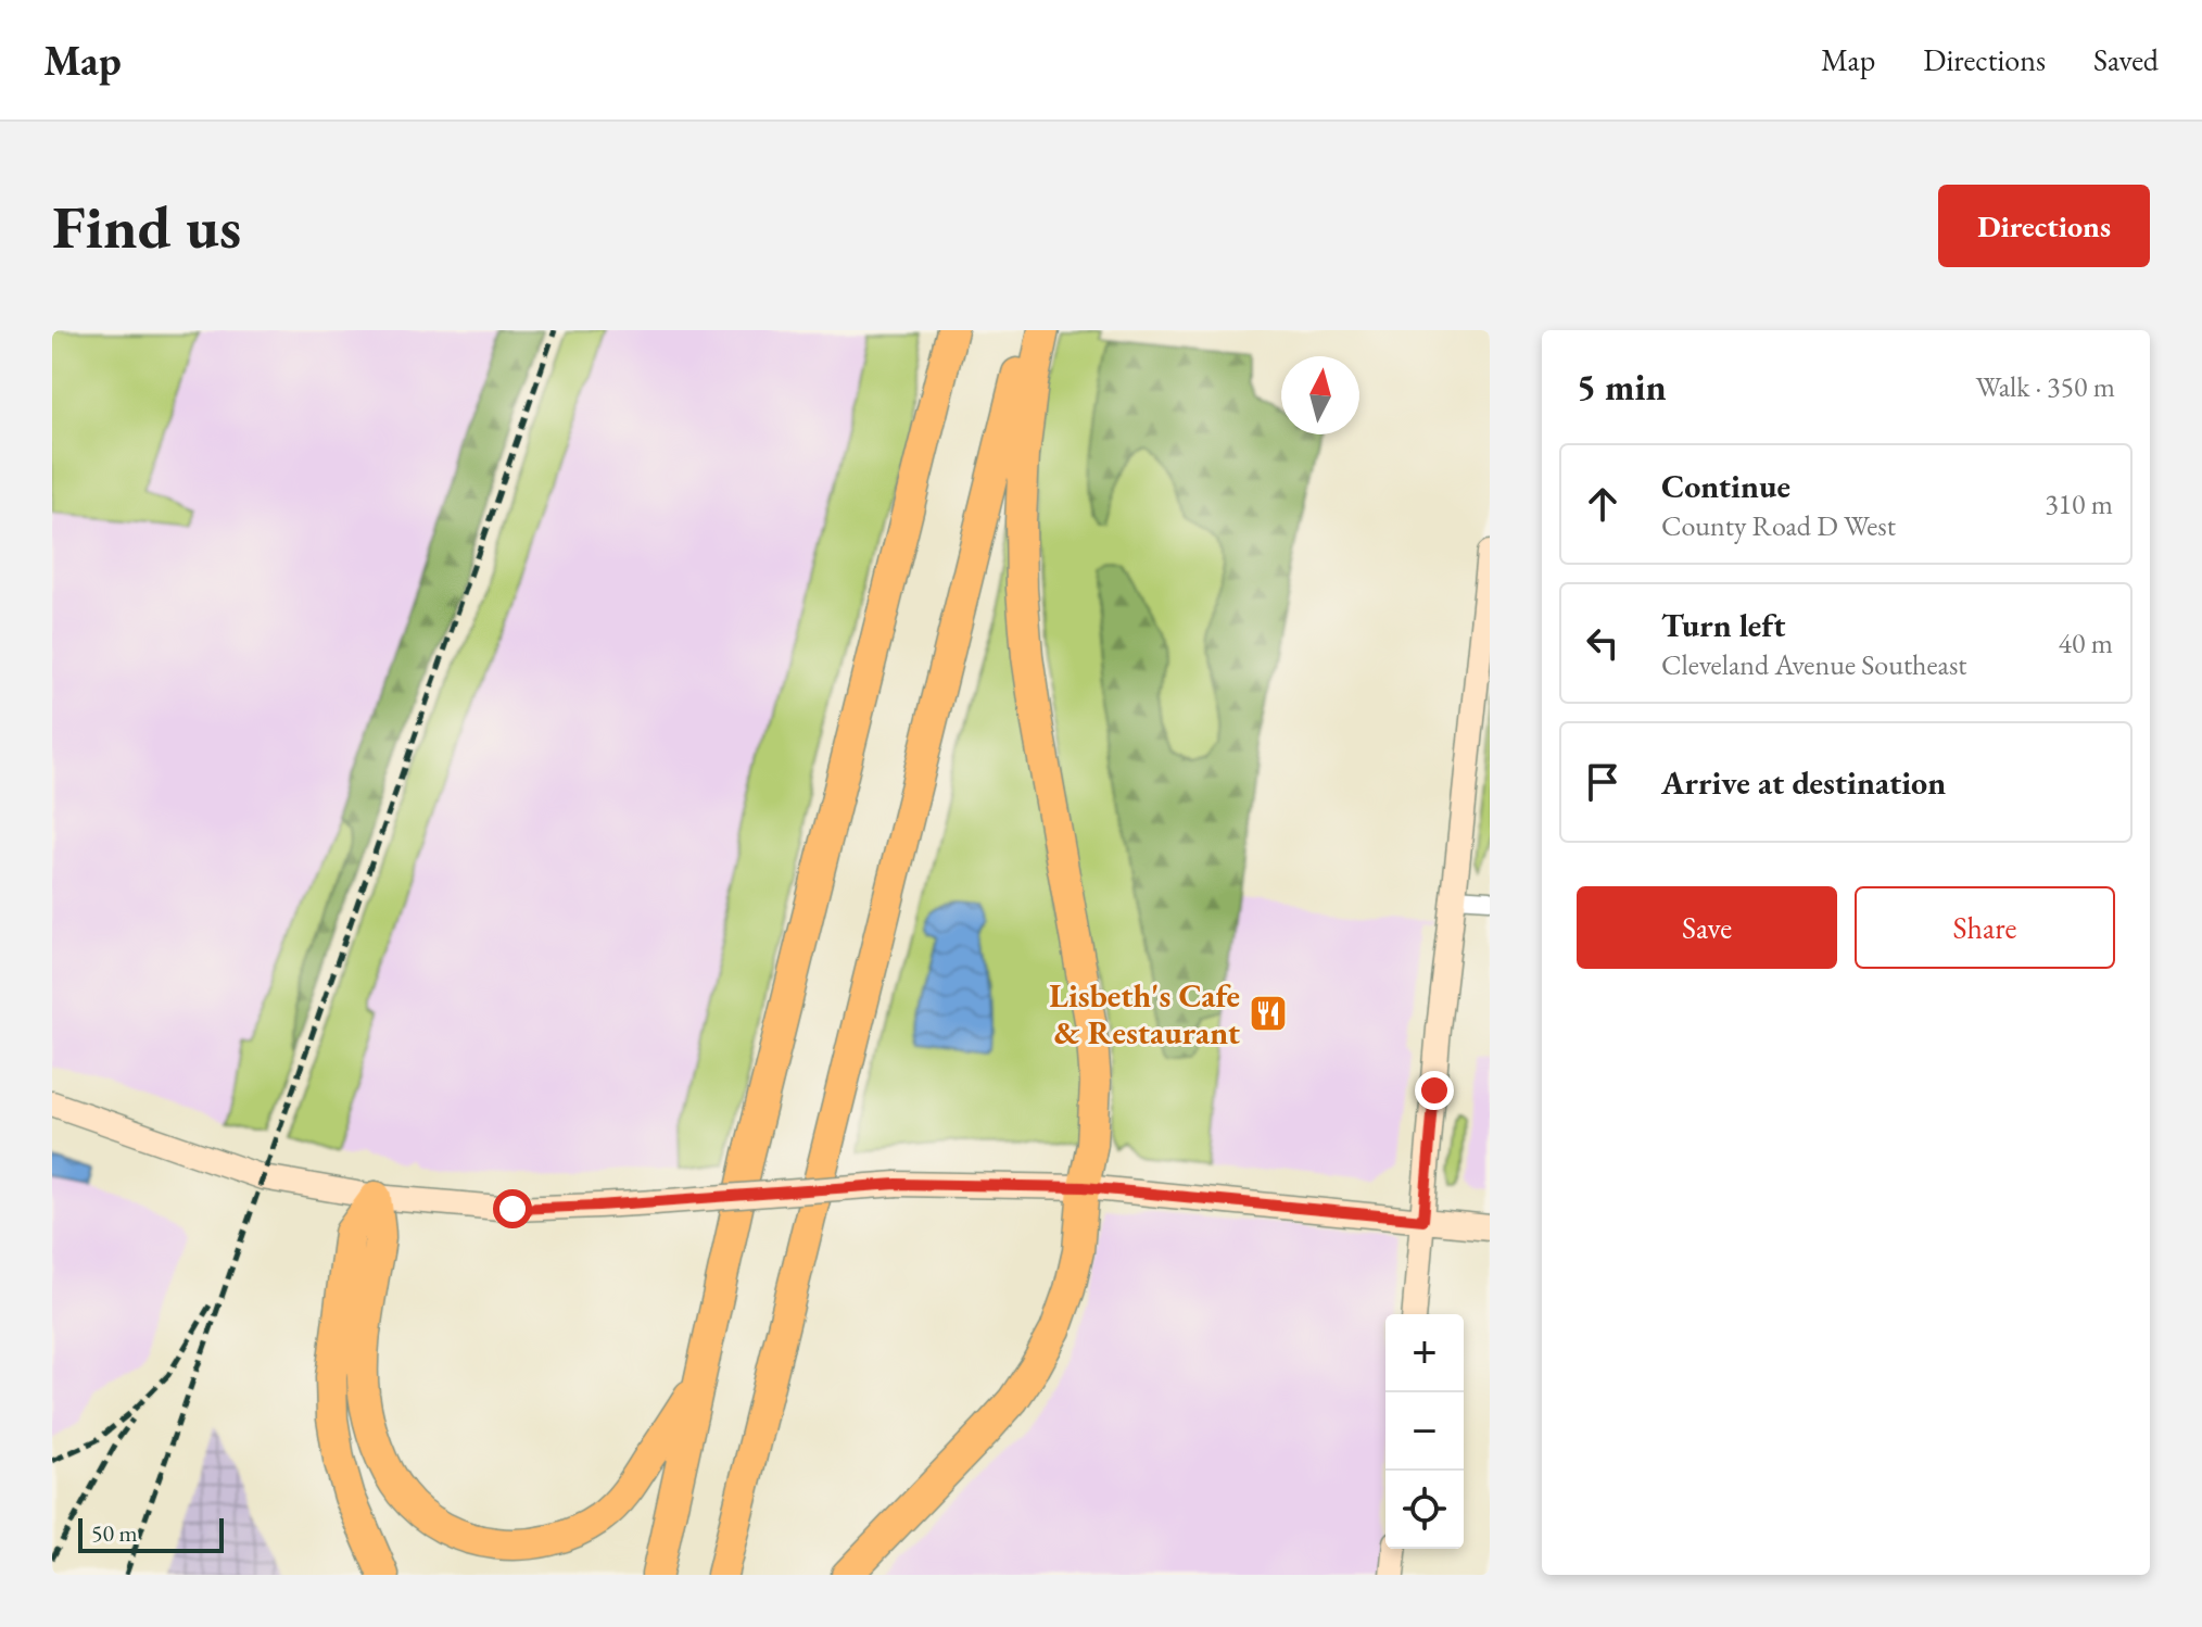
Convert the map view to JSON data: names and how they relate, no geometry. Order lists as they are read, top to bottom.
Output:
{
  "places": {
    "restaurant": ["Lisbeth's Cafe & Restaurant"]
  },
  "scale_bar": "50 m",
  "north": "top",
  "page": {
    "header": "Map",
    "nav": ["Map", "Directions", "Saved"],
    "buttons": [
      "Directions",
      ["Save", "Share"]
    ],
    "title": "Find us",
    "heading": ["5 min", "Walk · 350 m"],
    "list": [
      ["Continue", "County Road D West", "310 m"],
      ["Turn left", "Cleveland Avenue Southeast", "40 m"],
      "Arrive at destination"
    ],
    "map_buttons": ["+", "−"],
    "scale": "50 m"
  }
}
